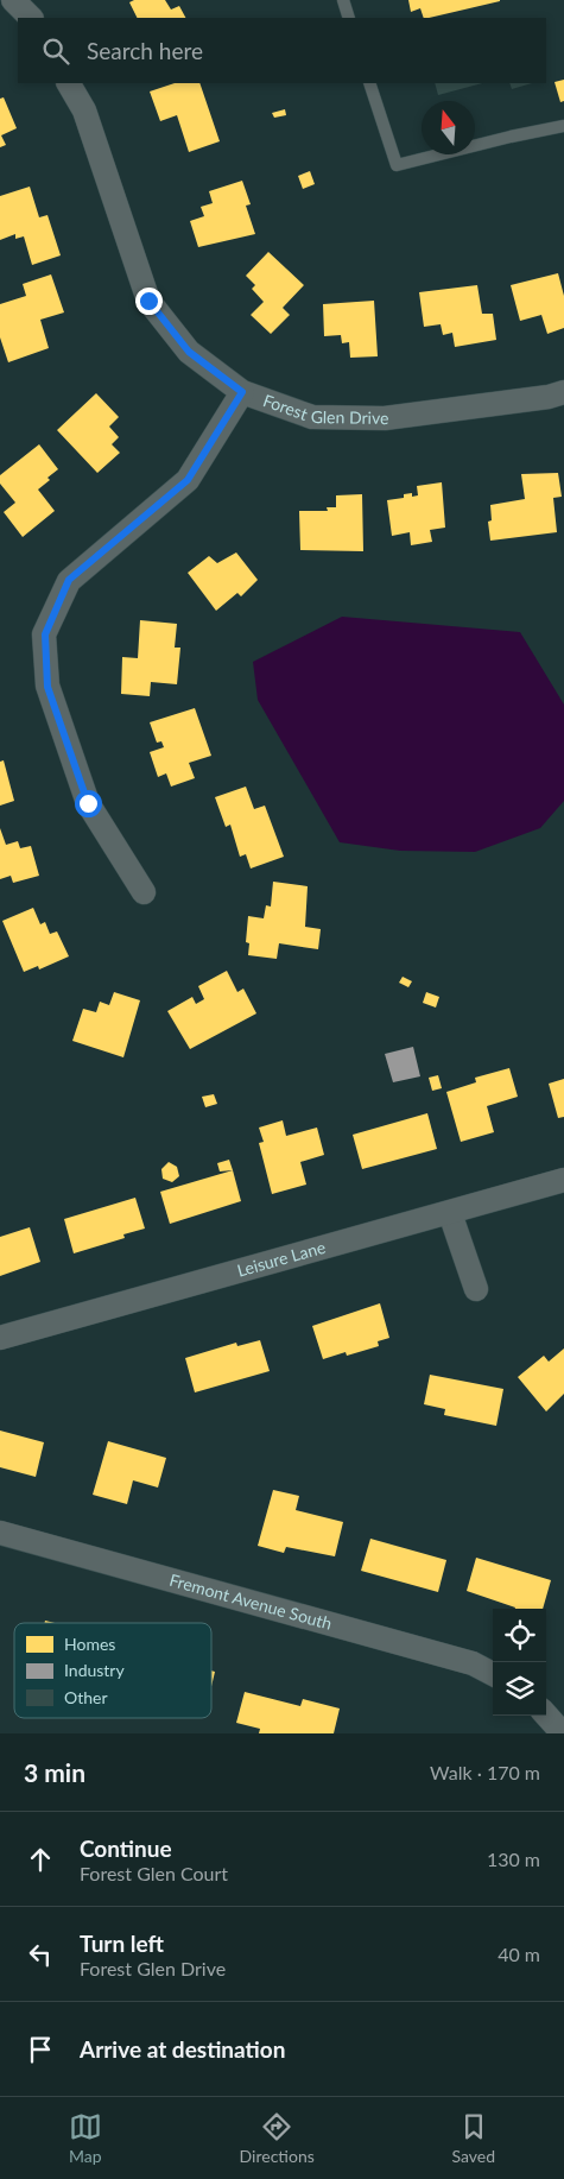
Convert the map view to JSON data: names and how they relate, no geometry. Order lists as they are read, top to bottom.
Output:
{
  "streets": {
    "street": ["Forest Glen Drive", "Leisure Lane", "Fremont Avenue South"]
  },
  "legend": ["Homes", "Industry", "Other"],
  "north": "top",
  "page": {
    "search": "Search here",
    "heading": ["3 min", "Walk · 170 m"],
    "list": [
      ["Continue", "Forest Glen Court", "130 m"],
      ["Turn left", "Forest Glen Drive", "40 m"],
      "Arrive at destination"
    ],
    "nav": ["Map", "Directions", "Saved"]
  }
}
